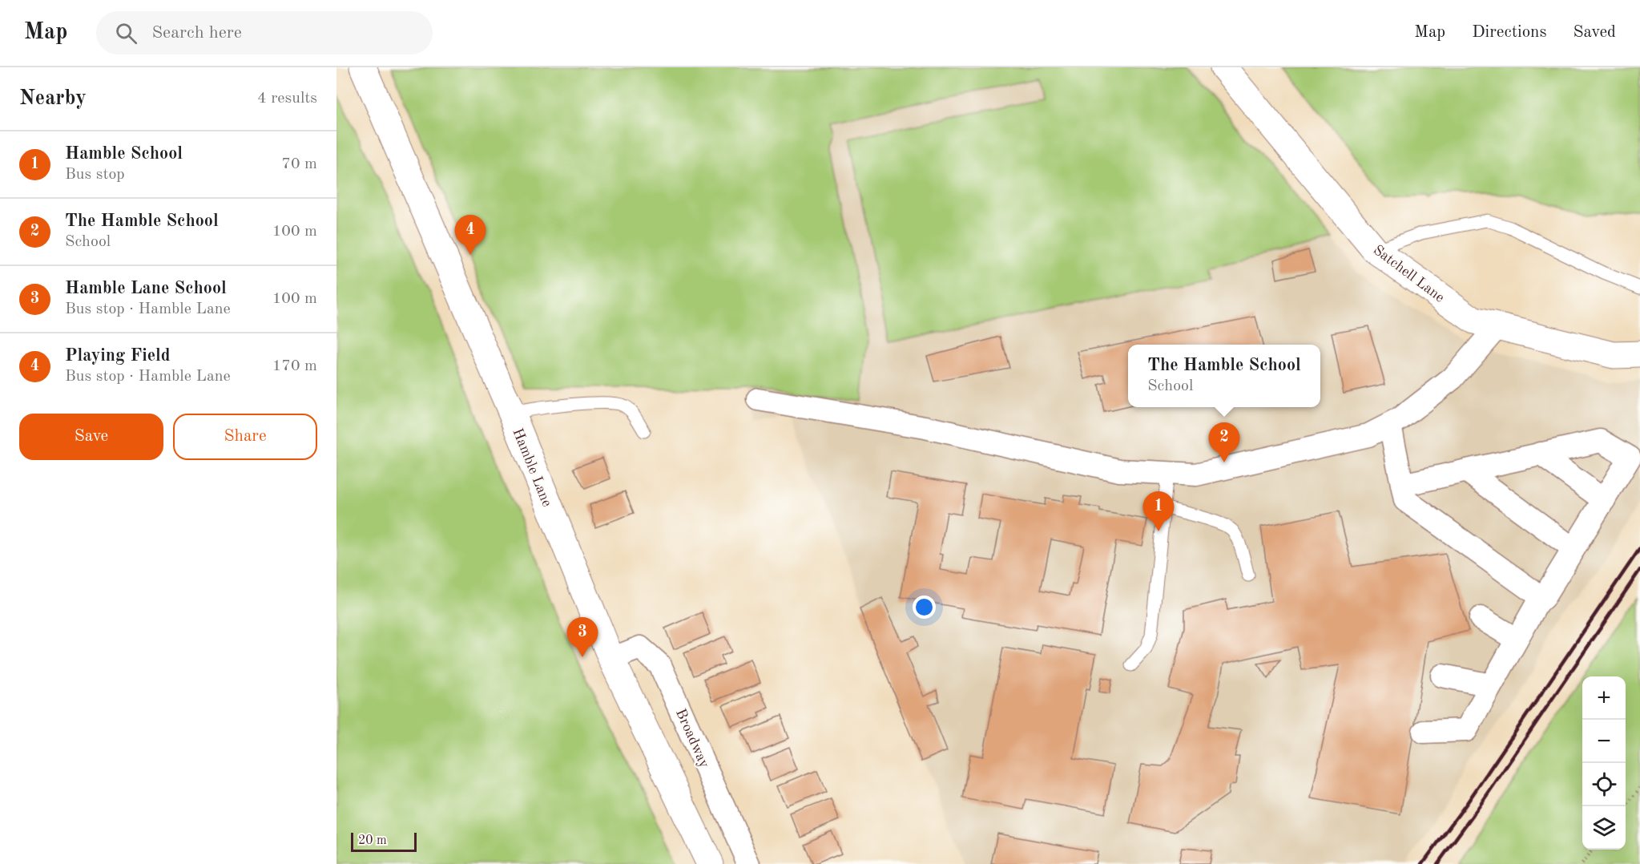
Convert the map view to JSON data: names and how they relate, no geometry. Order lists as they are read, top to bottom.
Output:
{
  "streets": {
    "main road": ["Satchell Lane", "Hamble Lane"],
    "street": ["Broadway"]
  },
  "crossings": [
    ["Hamble Lane", "Broadway"]
  ],
  "scale_bar": "20 m",
  "page": {
    "header": "Map",
    "search": "Search here",
    "nav": ["Map", "Directions", "Saved"],
    "heading": ["Nearby", "4 results"],
    "list": [
      {
        "mark": "1",
        "name": "Hamble School",
        "note": "Bus stop",
        "value": "70 m"
      },
      {
        "mark": "2",
        "name": "The Hamble School",
        "note": "School",
        "value": "100 m"
      },
      {
        "mark": "3",
        "name": "Hamble Lane School",
        "note": "Bus stop · Hamble Lane",
        "value": "100 m"
      },
      {
        "mark": "4",
        "name": "Playing Field",
        "note": "Bus stop · Hamble Lane",
        "value": "170 m"
      }
    ],
    "pins": [
      "4",
      "2",
      "1",
      "3"
    ],
    "popup": ["The Hamble School", "School"],
    "buttons": ["Save", "Share"],
    "map_buttons": ["+", "−"],
    "scale": "20 m"
  }
}
